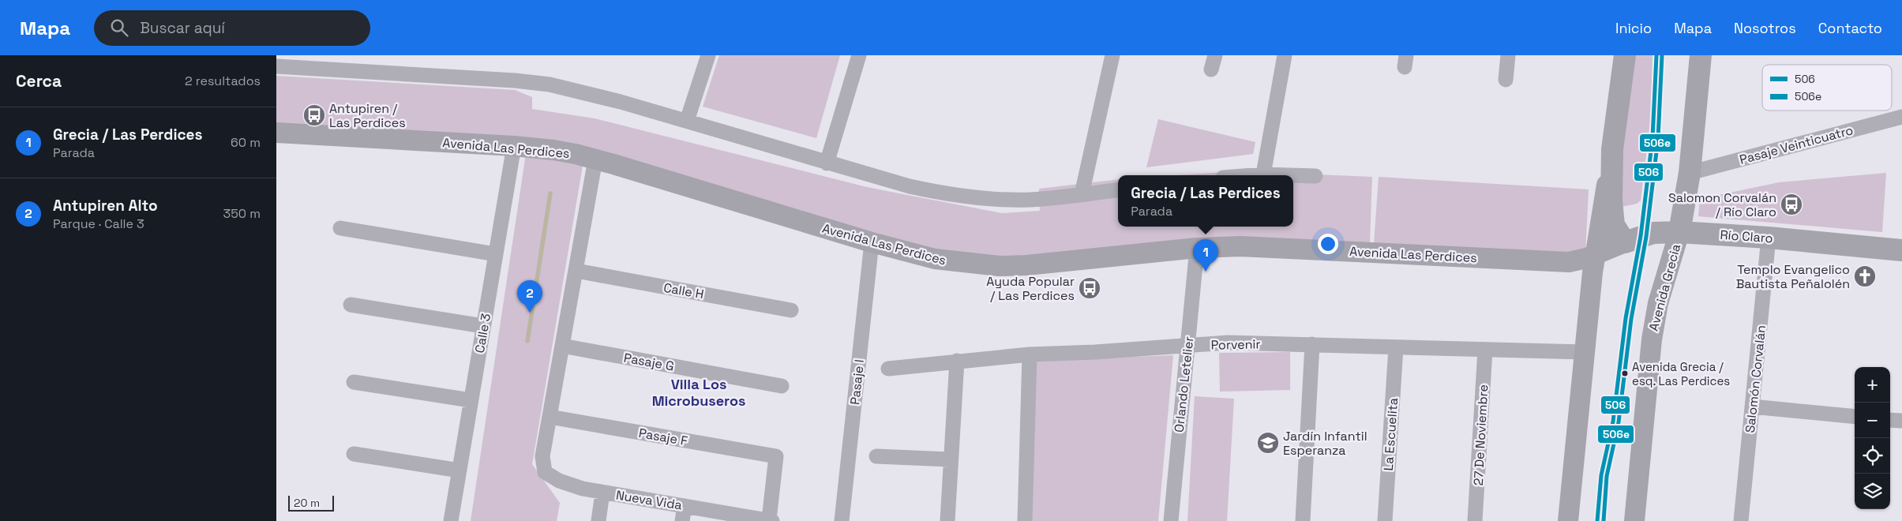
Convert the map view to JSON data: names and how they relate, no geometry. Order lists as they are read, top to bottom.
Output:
{
  "streets": {
    "main road": ["Río Claro", "Avenida Grecia"],
    "street": [
      "Pasaje Veinticuatro",
      "Avenida Las Perdices",
      "Calle H",
      "Calle 3",
      "Porvenir",
      "Pasaje G",
      "Salomón Corvalán",
      "Pasaje I",
      "Orlando Letelier",
      "La Escuelita",
      "27 De Noviembre",
      "Pasaje F",
      "Nueva Vida"
    ]
  },
  "crossings": [
    ["Pasaje Veinticuatro", "Avenida Grecia"],
    ["Avenida Las Perdices", "Río Claro"],
    ["Avenida Las Perdices", "Calle 3"],
    ["Avenida Las Perdices", "Pasaje I"],
    ["Avenida Las Perdices", "Orlando Letelier"],
    ["Río Claro", "Avenida Grecia"],
    ["Río Claro", "Salomón Corvalán"],
    ["Porvenir", "Orlando Letelier"],
    ["Porvenir", "La Escuelita"],
    ["Porvenir", "27 De Noviembre"],
    ["Pasaje F", "Nueva Vida"]
  ],
  "districts": ["Villa Los Microbuseros"],
  "places": {
    "bus stop": ["Antupiren / Las Perdices", "Salomon Corvalán / Río Claro", "Ayuda Popular / Las Perdices"],
    "church": ["Templo Evangelico Bautista Peñalolén"],
    "other": ["Avenida Grecia / esq. Las Perdices"],
    "school or university": ["Jardín Infantil Esperanza"]
  },
  "lines": ["transit line 506", "transit line 506e"],
  "legend": ["506", "506e"],
  "scale_bar": "20 m",
  "page": {
    "header": "Mapa",
    "search": "Buscar aquí",
    "nav": [
      "Inicio",
      "Mapa",
      "Nosotros",
      "Contacto"
    ],
    "heading": ["Cerca", "2 resultados"],
    "list": [
      {
        "mark": "1",
        "name": "Grecia / Las Perdices",
        "note": "Parada",
        "value": "60 m"
      },
      {
        "mark": "2",
        "name": "Antupiren Alto",
        "note": "Parque · Calle 3",
        "value": "350 m"
      }
    ],
    "popup": ["Grecia / Las Perdices", "Parada"],
    "pins": ["1", "2"],
    "map_buttons": ["+", "−"],
    "scale": "20 m"
  }
}
